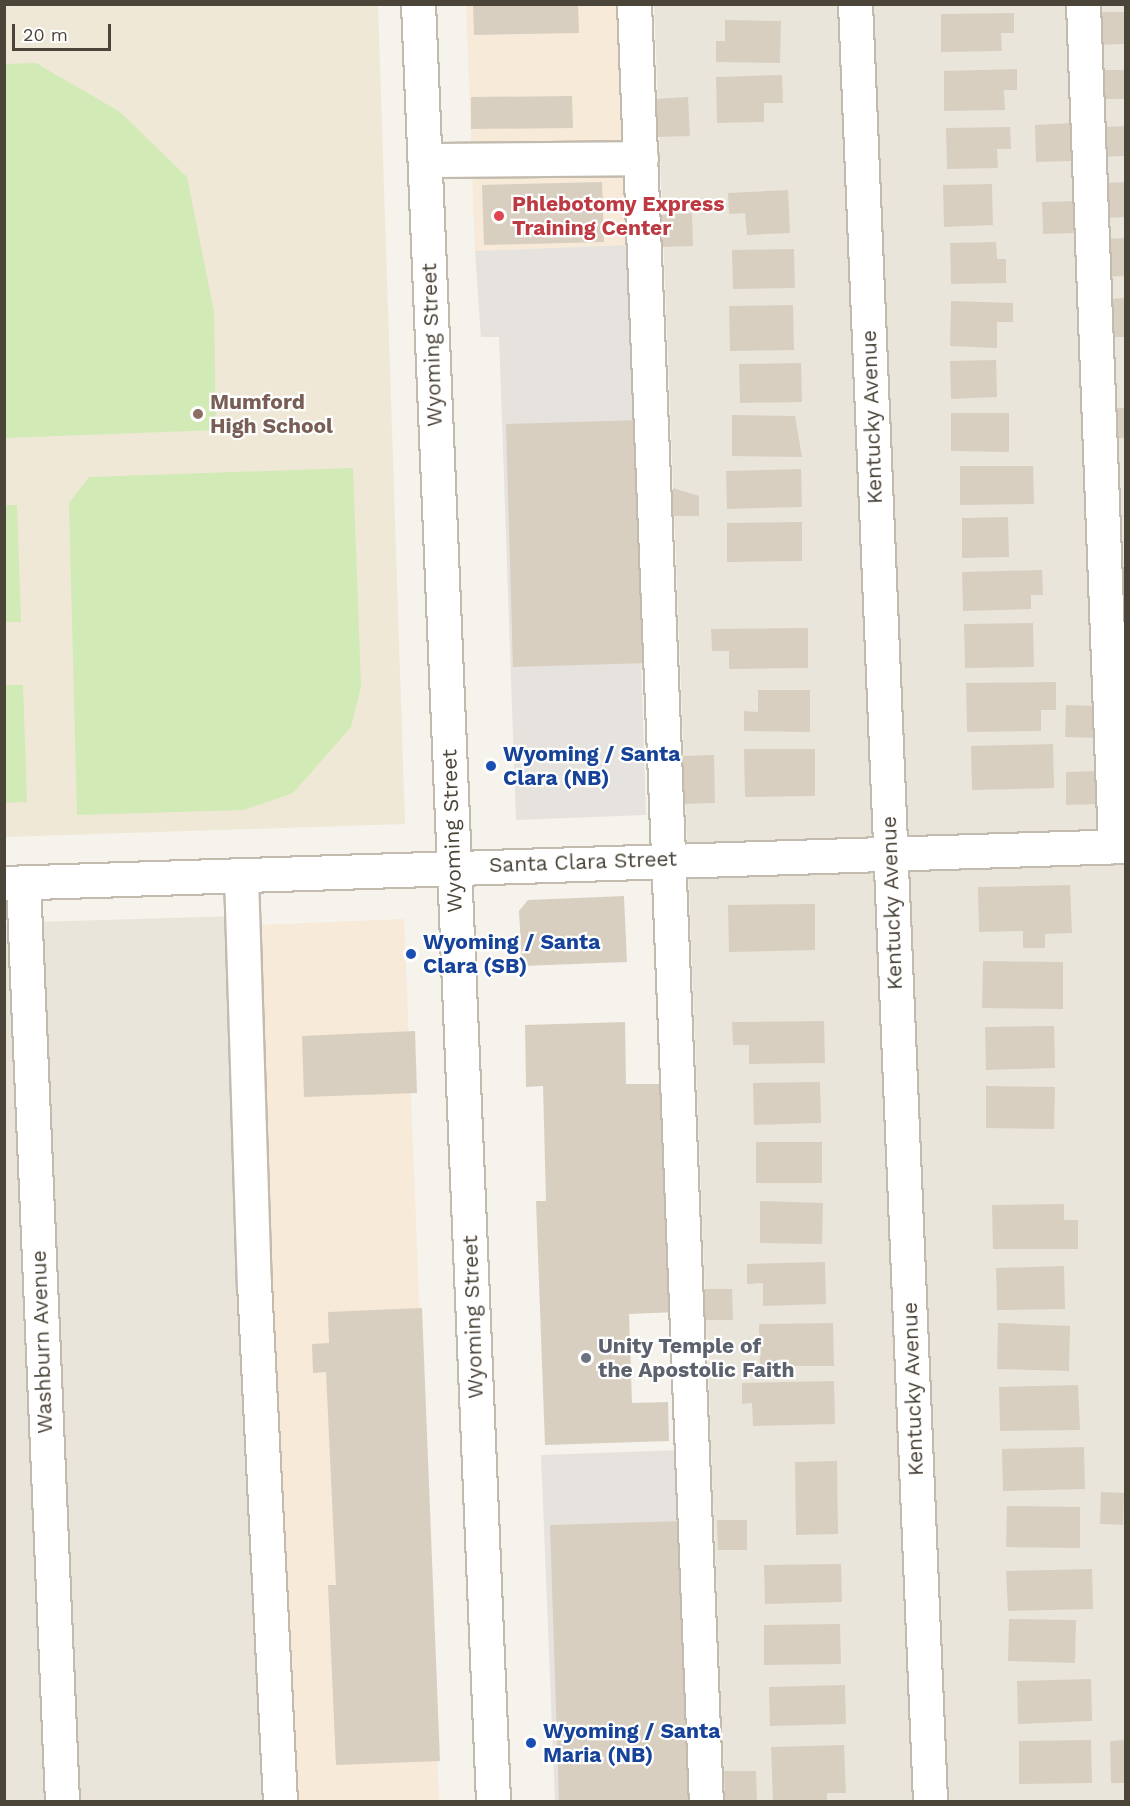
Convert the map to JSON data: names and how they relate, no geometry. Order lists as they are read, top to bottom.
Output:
{
  "streets": {
    "street": [
      "Wyoming Street",
      "Kentucky Avenue",
      "Santa Clara Street",
      "Washburn Avenue"
    ]
  },
  "crossings": [
    ["Wyoming Street", "Santa Clara Street"],
    ["Kentucky Avenue", "Santa Clara Street"],
    ["Santa Clara Street", "Washburn Avenue"]
  ],
  "places": [
    "Phlebotomy Express Training Center",
    "Mumford High School",
    "Wyoming / Santa Clara (NB)",
    "Wyoming / Santa Clara (SB)",
    "Unity Temple of the Apostolic Faith",
    "Wyoming / Santa Maria (NB)"
  ],
  "scale_bar": "20 m"
}
